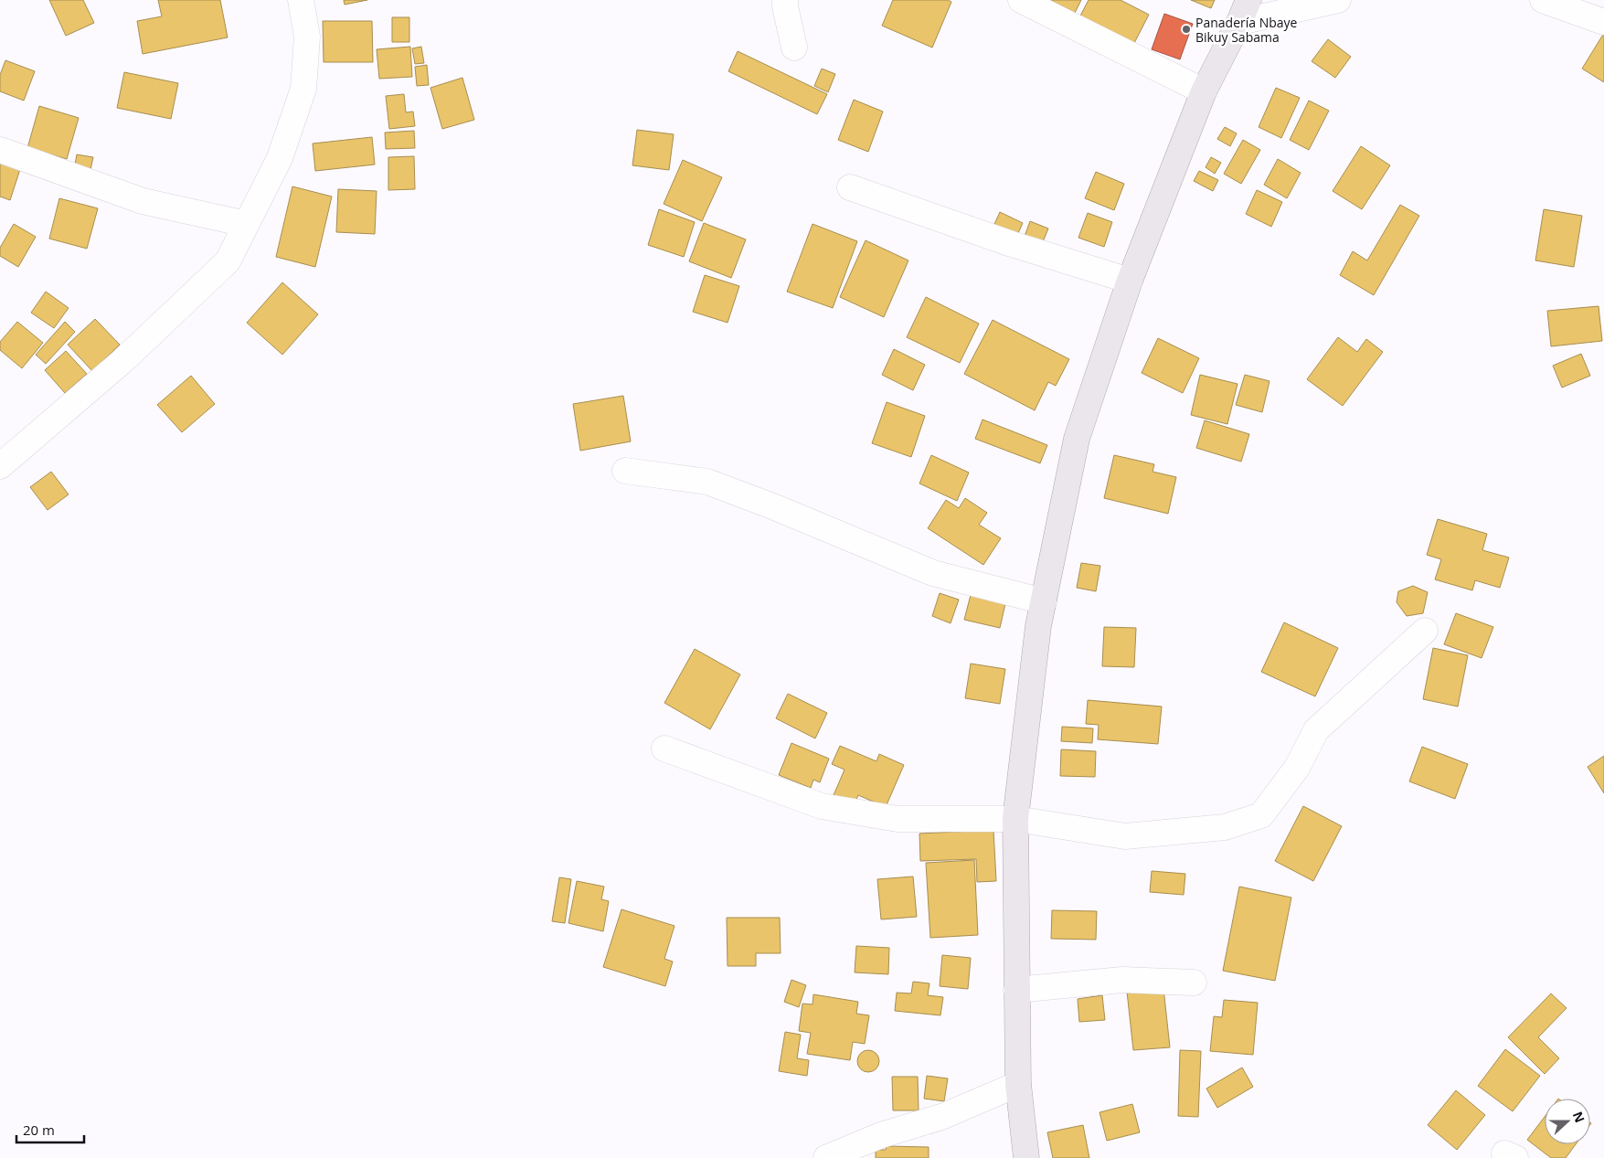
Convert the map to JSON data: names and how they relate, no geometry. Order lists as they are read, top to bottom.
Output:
{
  "places": ["Panadería Nbaye Bikuy Sabama"],
  "scale_bar": "20 m",
  "north": "right"
}
